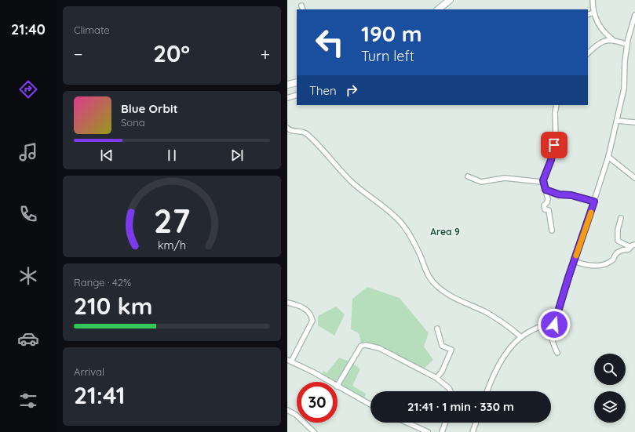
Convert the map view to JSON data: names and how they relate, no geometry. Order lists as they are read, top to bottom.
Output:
{
  "districts": ["Area 9"],
  "page": {
    "tabs": "21:40",
    "tile": [
      "Climate",
      ["Range · 42%", "210 km"],
      ["Arrival", "21:41"]
    ],
    "turn": ["190 m", "Turn left"],
    "heat": ["−", "20°", "+"],
    "then": "Then",
    "song": ["Blue Orbit", "Sona"],
    "limit": "30",
    "trip": "21:41 · 1 min · 330 m",
    "gauge": ["27", "km/h"]
  }
}
